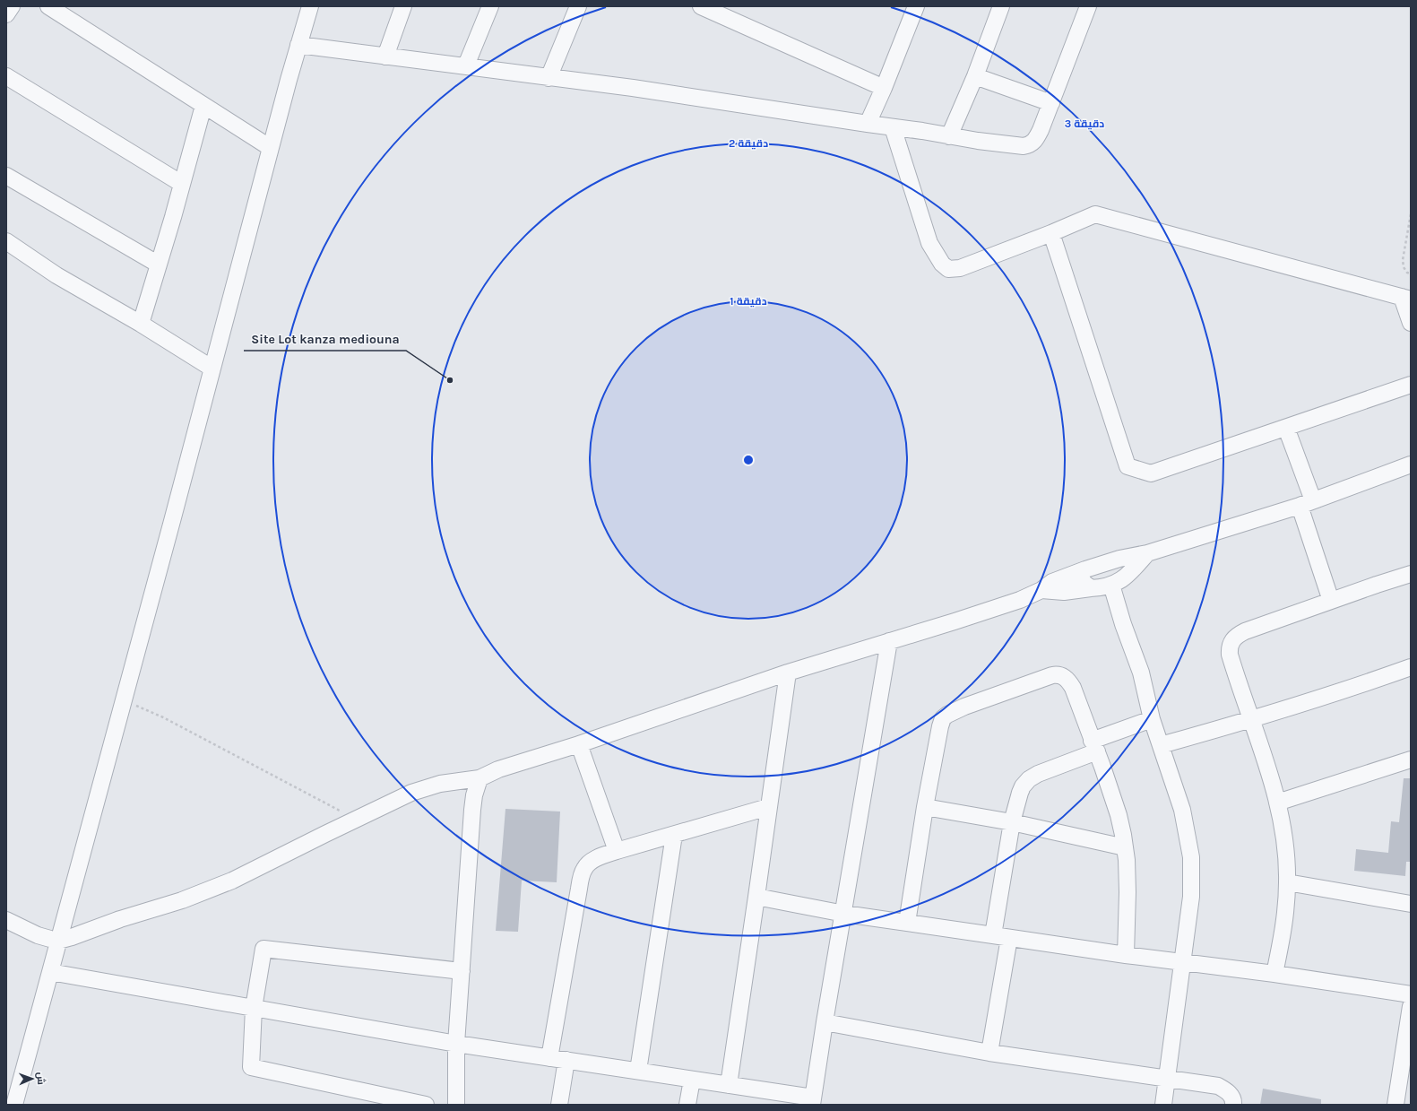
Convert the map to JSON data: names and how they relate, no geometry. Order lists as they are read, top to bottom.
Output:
{
  "places": ["Site Lot kanza mediouna"],
  "north": "right",
  "rings": ["3 دقيقة", "2 دقيقة", "1 دقيقة"]
}
